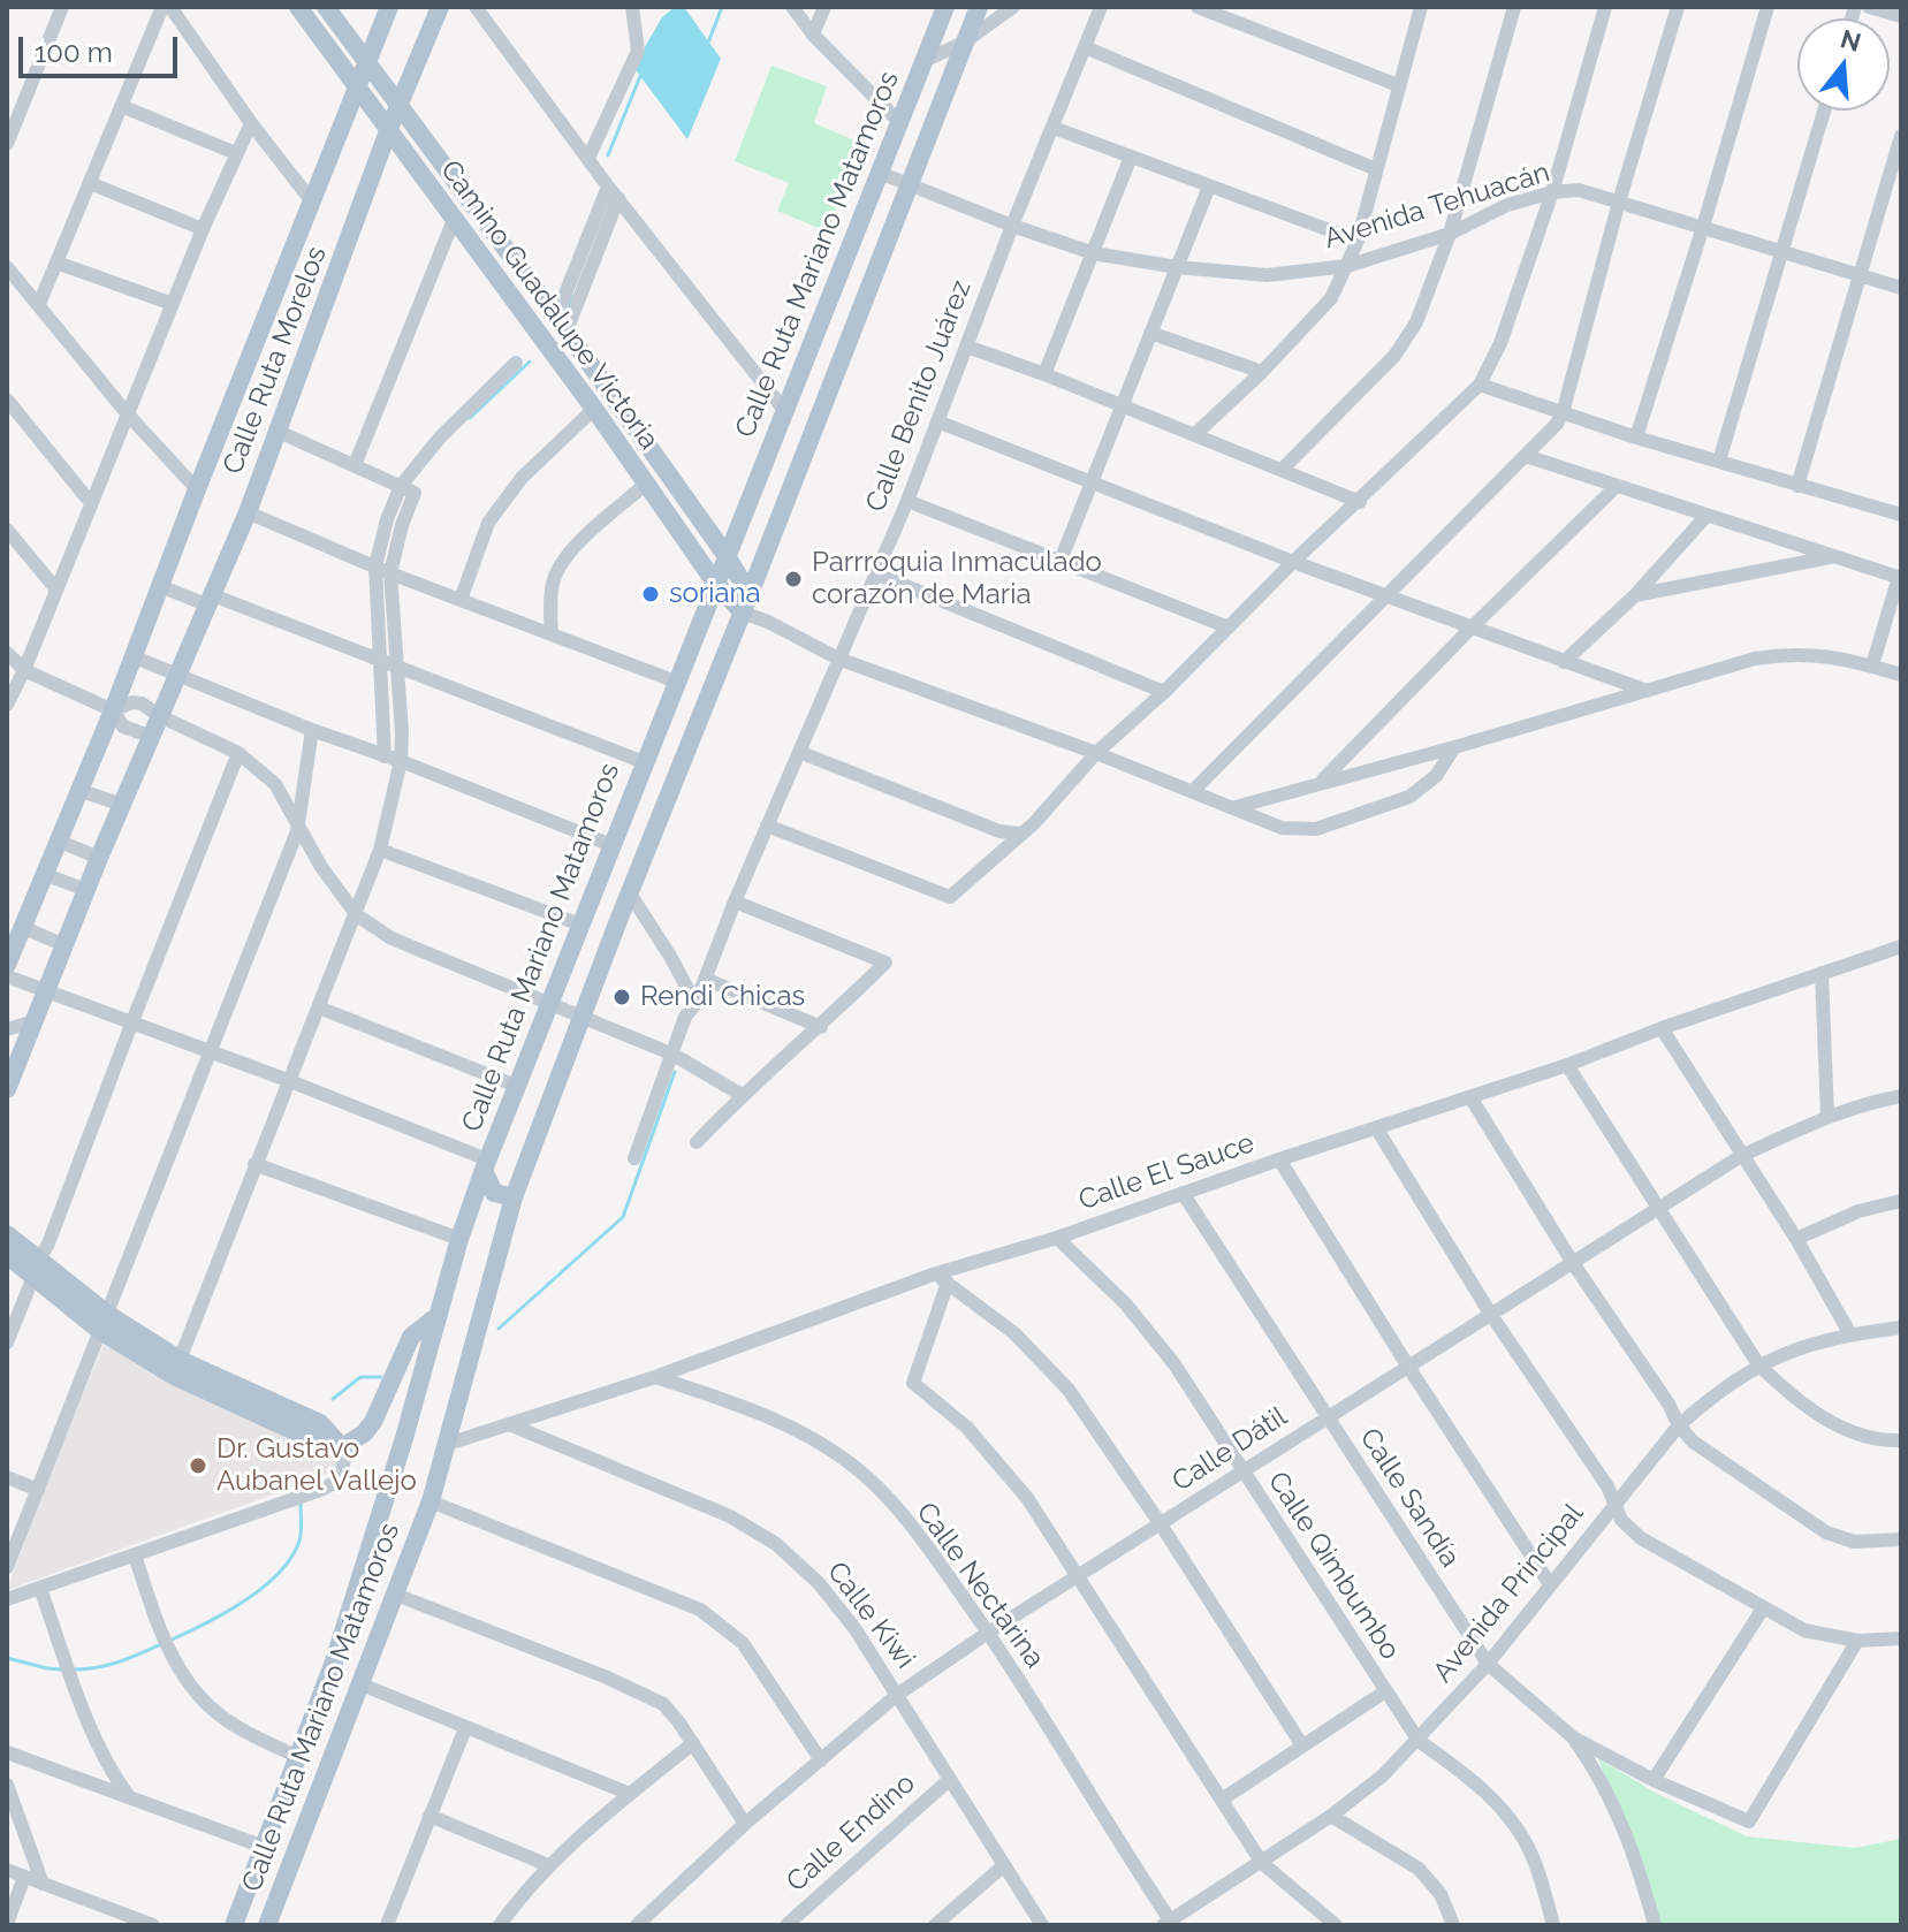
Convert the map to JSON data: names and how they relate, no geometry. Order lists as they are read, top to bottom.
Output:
{
  "streets": {
    "main road": ["Calle Ruta Mariano Matamoros", "Camino Guadalupe Victoria", "Calle Ruta Morelos"],
    "street": [
      "Avenida Tehuacán",
      "Calle Benito Juárez",
      "Calle El Sauce",
      "Calle Dátil",
      "Calle Sandía",
      "Calle Qimbumbo",
      "Calle Nectarina",
      "Avenida Principal",
      "Calle Kiwi",
      "Calle Endino"
    ]
  },
  "crossings": [
    ["Avenida Tehuacán", "Calle Ruta Mariano Matamoros"],
    ["Avenida Tehuacán", "Calle Benito Juárez"],
    ["Calle Ruta Mariano Matamoros", "Camino Guadalupe Victoria"],
    ["Calle Ruta Mariano Matamoros", "Calle El Sauce"],
    ["Camino Guadalupe Victoria", "Calle Ruta Morelos"],
    ["Camino Guadalupe Victoria", "Calle Benito Juárez"],
    ["Calle El Sauce", "Calle Sandía"],
    ["Calle El Sauce", "Calle Qimbumbo"],
    ["Calle El Sauce", "Calle Nectarina"],
    ["Calle El Sauce", "Calle Kiwi"],
    ["Calle Dátil", "Calle Sandía"],
    ["Calle Dátil", "Calle Qimbumbo"],
    ["Calle Dátil", "Calle Nectarina"],
    ["Calle Dátil", "Calle Kiwi"],
    ["Calle Sandía", "Avenida Principal"],
    ["Calle Qimbumbo", "Avenida Principal"],
    ["Calle Nectarina", "Avenida Principal"],
    ["Calle Kiwi", "Calle Endino"]
  ],
  "places": [
    "Parrroquia Inmaculado corazón de Maria",
    "soriana",
    "Rendi Chicas",
    "Dr. Gustavo Aubanel Vallejo"
  ],
  "scale_bar": "100 m",
  "north": "top"
}
